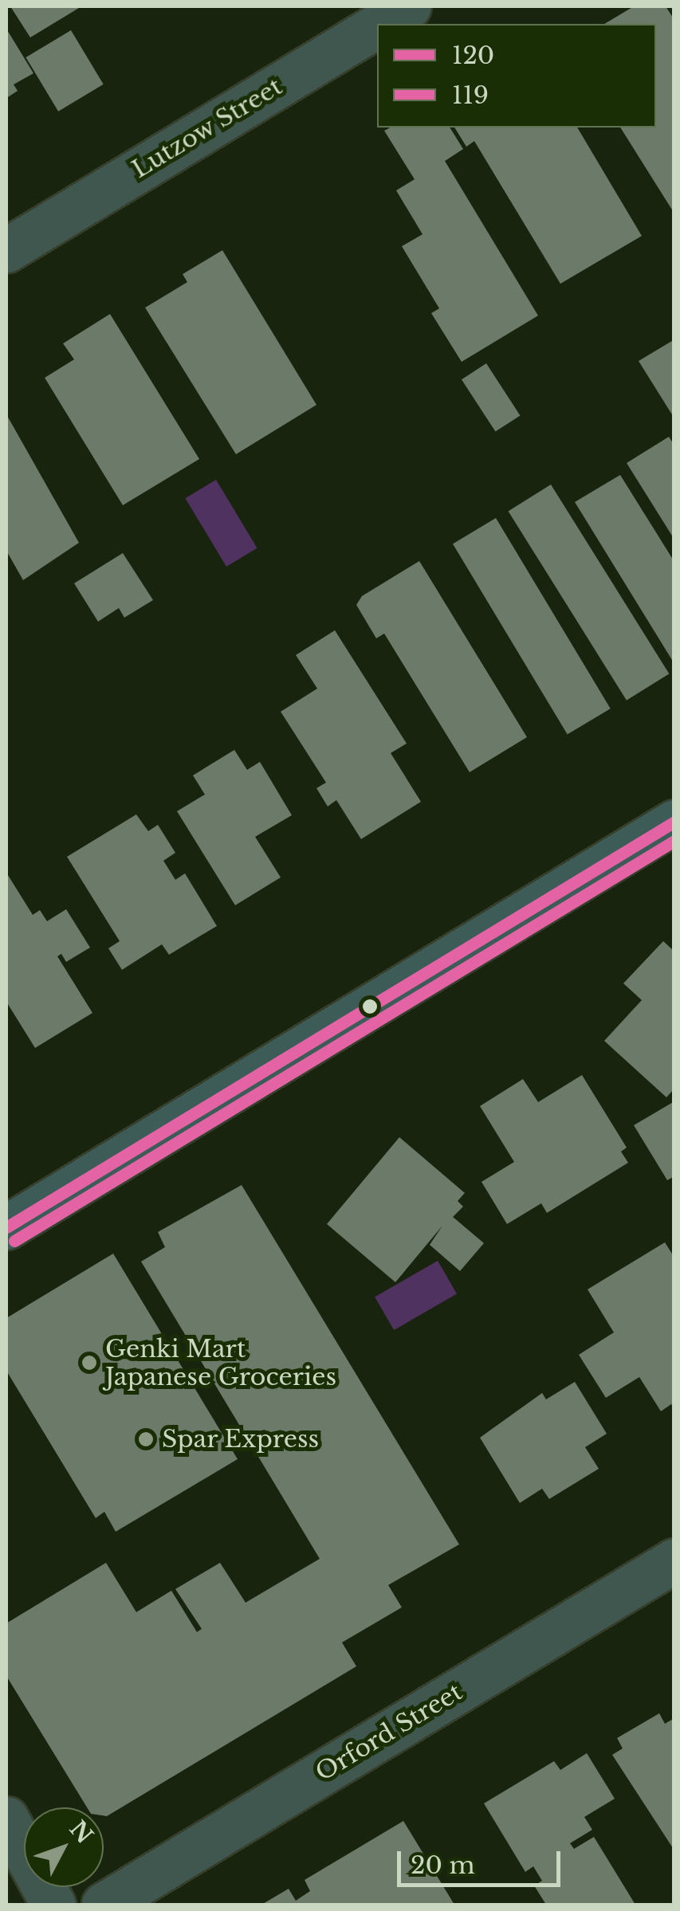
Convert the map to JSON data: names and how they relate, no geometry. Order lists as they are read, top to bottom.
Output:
{
  "streets": {
    "street": ["Lutzow Street", "Orford Street"]
  },
  "places": ["Genki Mart Japanese Groceries", "Spar Express"],
  "lines": ["transit line 120", "transit line 119"],
  "legend": ["120", "119"],
  "scale_bar": "20 m",
  "north": "top right"
}
